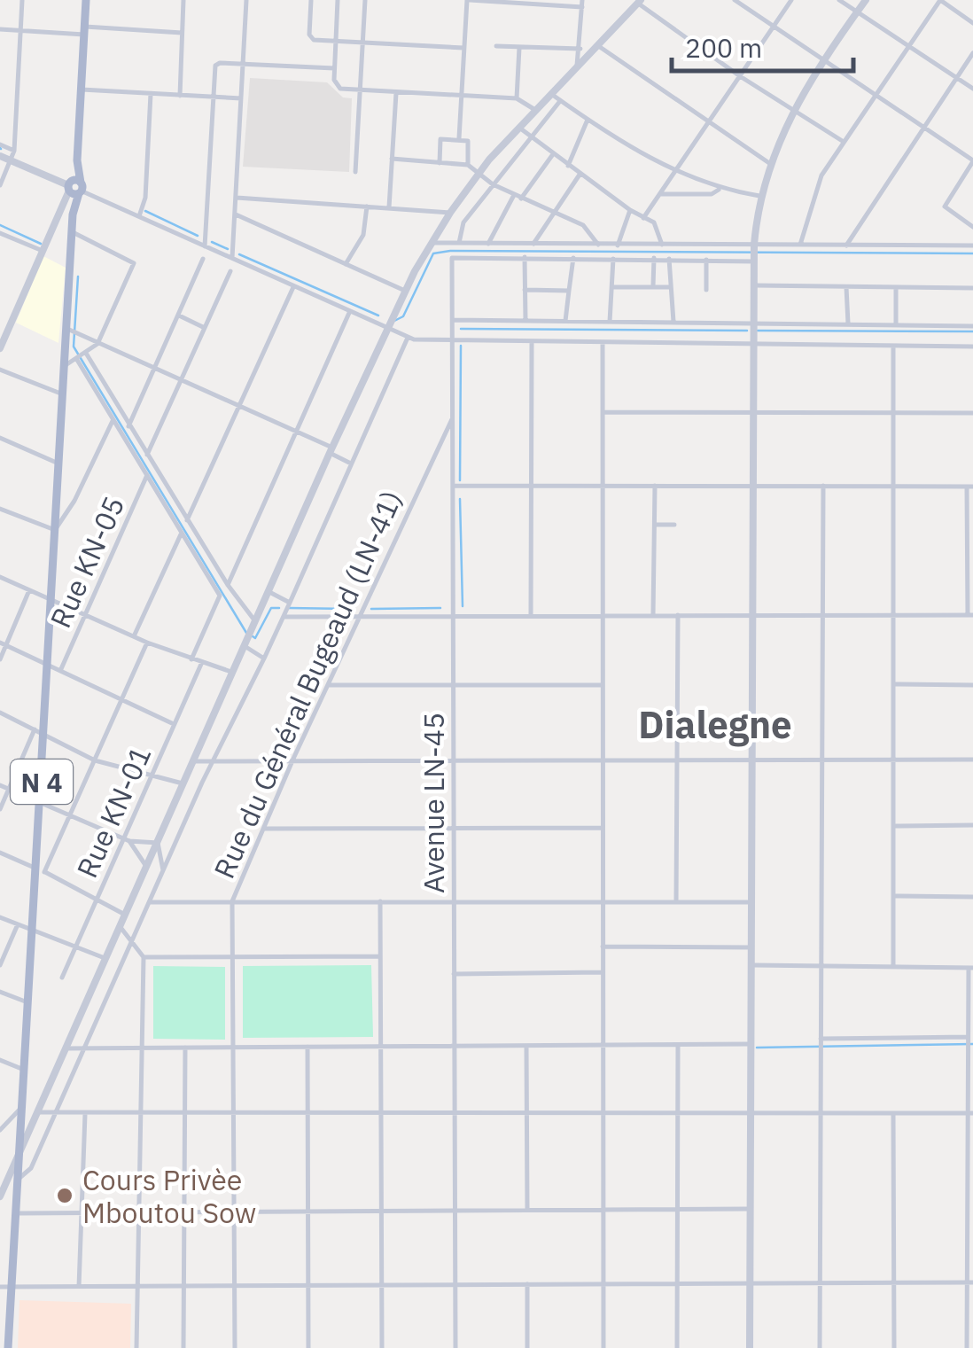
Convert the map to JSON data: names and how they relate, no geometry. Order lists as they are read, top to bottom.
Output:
{
  "streets": {
    "main road": ["N 4"],
    "street": [
      "Rue KN-05",
      "Rue du Général Bugeaud (LN-41)",
      "Avenue LN-45",
      "Rue KN-01"
    ]
  },
  "crossings": [
    ["Rue du Général Bugeaud (LN-41)", "Avenue LN-45"]
  ],
  "districts": ["Dialegne"],
  "places": ["Cours Privèe Mboutou Sow"],
  "scale_bar": "200 m"
}
